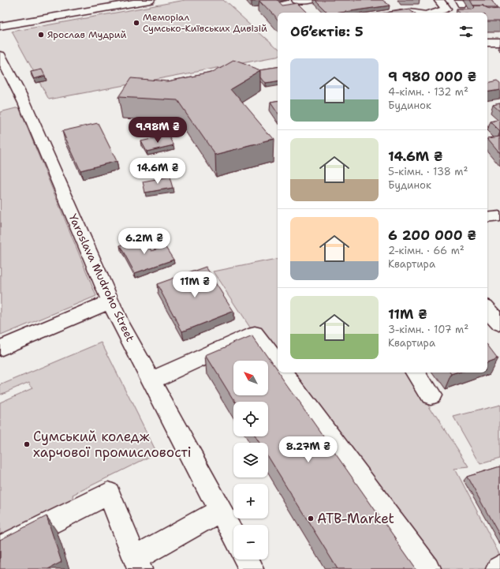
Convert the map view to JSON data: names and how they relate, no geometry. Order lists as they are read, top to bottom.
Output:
{
  "streets": {
    "street": ["Yaroslava Mudroho Street"]
  },
  "places": [
    "Меморіал Сумсько-Київських Дивізій",
    "Ярослав Мудрий",
    "Сумський коледж харчової промисловості",
    "ATB-Market"
  ],
  "north": "top left",
  "page": {
    "heading": "Об’єктів: 5",
    "list": [
      {
        "name": "9 980 000 ₴",
        "note": "4-кімн. · 132 m² · Будинок"
      },
      {
        "name": "14.6M ₴",
        "note": "5-кімн. · 138 m² · Будинок"
      },
      {
        "name": "6 200 000 ₴",
        "note": "2-кімн. · 66 m² · Квартира"
      },
      {
        "name": "11M ₴",
        "note": "3-кімн. · 107 m² · Квартира"
      }
    ],
    "price": [
      "9.98M ₴",
      "14.6M ₴",
      "6.2M ₴",
      "11M ₴",
      "8.27M ₴"
    ],
    "map_buttons": ["+", "−"]
  }
}
